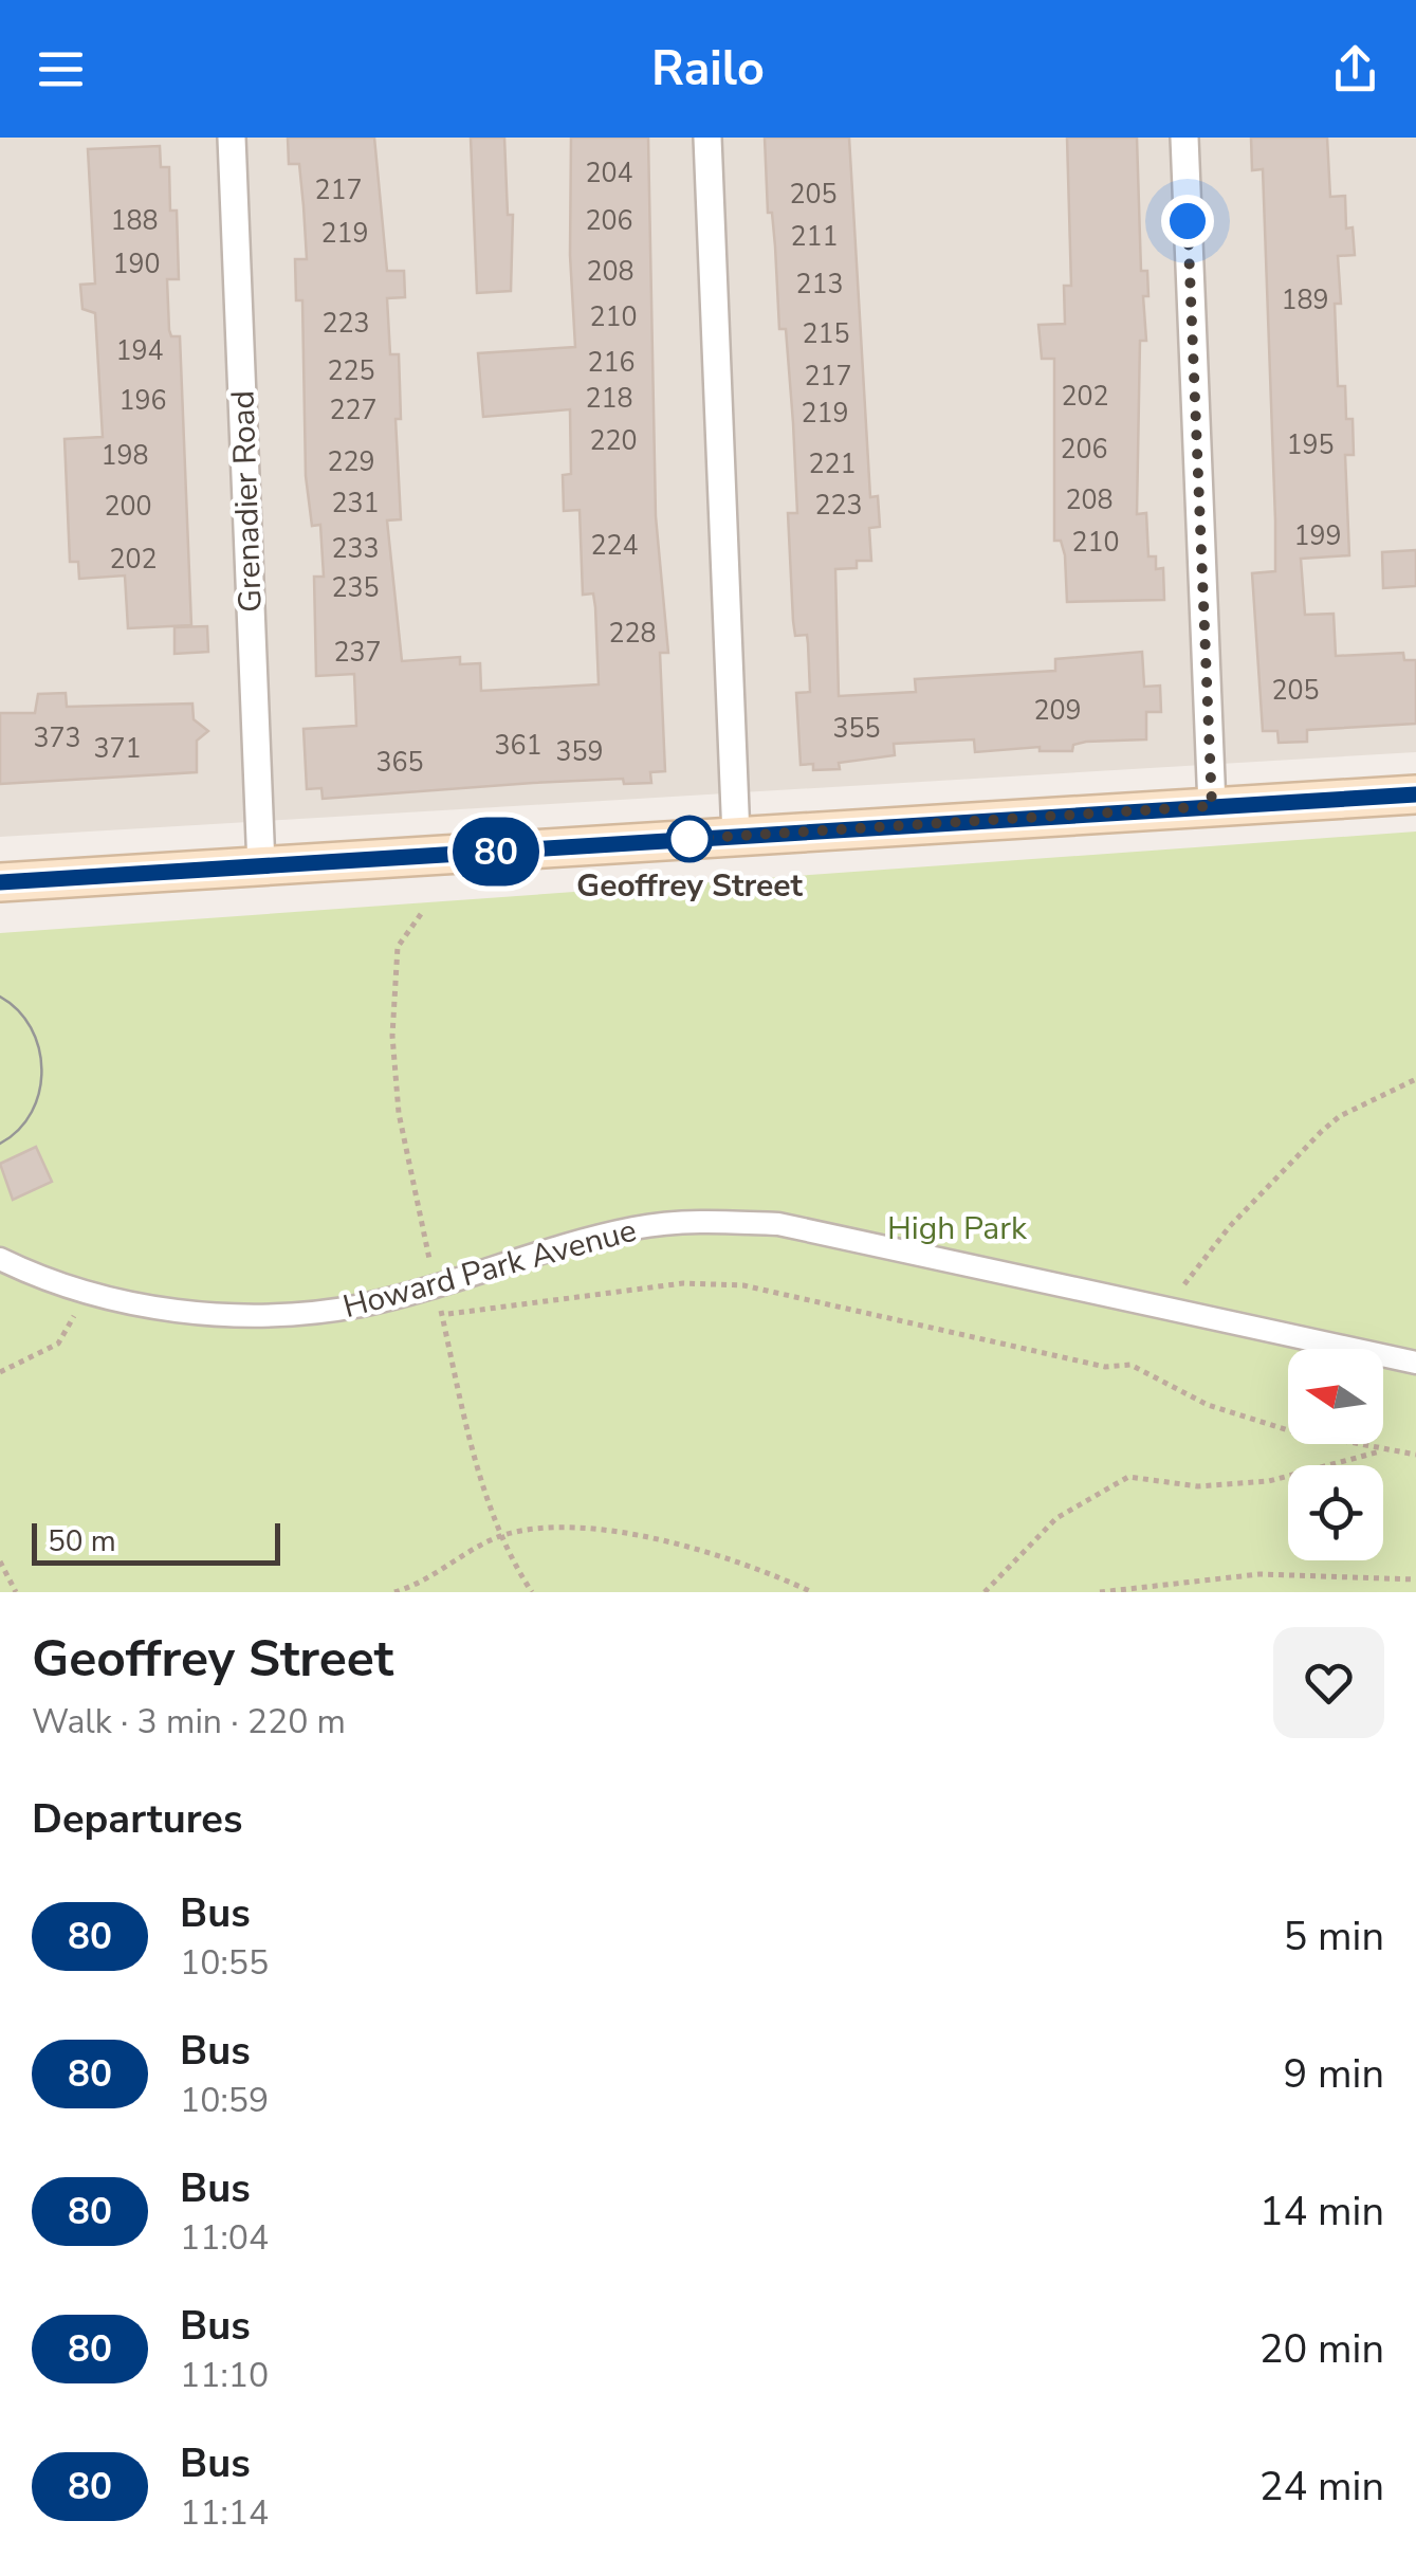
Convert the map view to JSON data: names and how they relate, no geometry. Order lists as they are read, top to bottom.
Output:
{
  "streets": {
    "street": ["Grenadier Road", "Howard Park Avenue"]
  },
  "parks": ["High Park"],
  "places": ["Geoffrey Street"],
  "lines": ["bus line 80"],
  "house_numbers": [
    "204",
    "217",
    "205",
    "188",
    "206",
    "219",
    "211",
    "190",
    "208",
    "213",
    "189",
    "210",
    "223",
    "215",
    "194",
    "216",
    "225",
    "217",
    "202",
    "218",
    "196",
    "227",
    "219",
    "220",
    "195",
    "206",
    "198",
    "229",
    "221",
    "208",
    "231",
    "223",
    "200",
    "199",
    "210",
    "224",
    "233",
    "202",
    "235",
    "228",
    "237",
    "205",
    "209",
    "355",
    "373",
    "361",
    "371",
    "359",
    "365"
  ],
  "scale_bar": "50 m",
  "north": "left",
  "page": {
    "header": "Railo",
    "on_map": "80",
    "scale": "50 m",
    "heading": [
      ["Geoffrey Street", "Walk · 3 min · 220 m"],
      "Departures"
    ],
    "list": [
      {
        "mark": "80",
        "name": "Bus",
        "note": "10:55",
        "value": "5 min"
      },
      {
        "mark": "80",
        "name": "Bus",
        "note": "10:59",
        "value": "9 min"
      },
      {
        "mark": "80",
        "name": "Bus",
        "note": "11:04",
        "value": "14 min"
      },
      {
        "mark": "80",
        "name": "Bus",
        "note": "11:10",
        "value": "20 min"
      },
      {
        "mark": "80",
        "name": "Bus",
        "note": "11:14",
        "value": "24 min"
      }
    ]
  }
}
